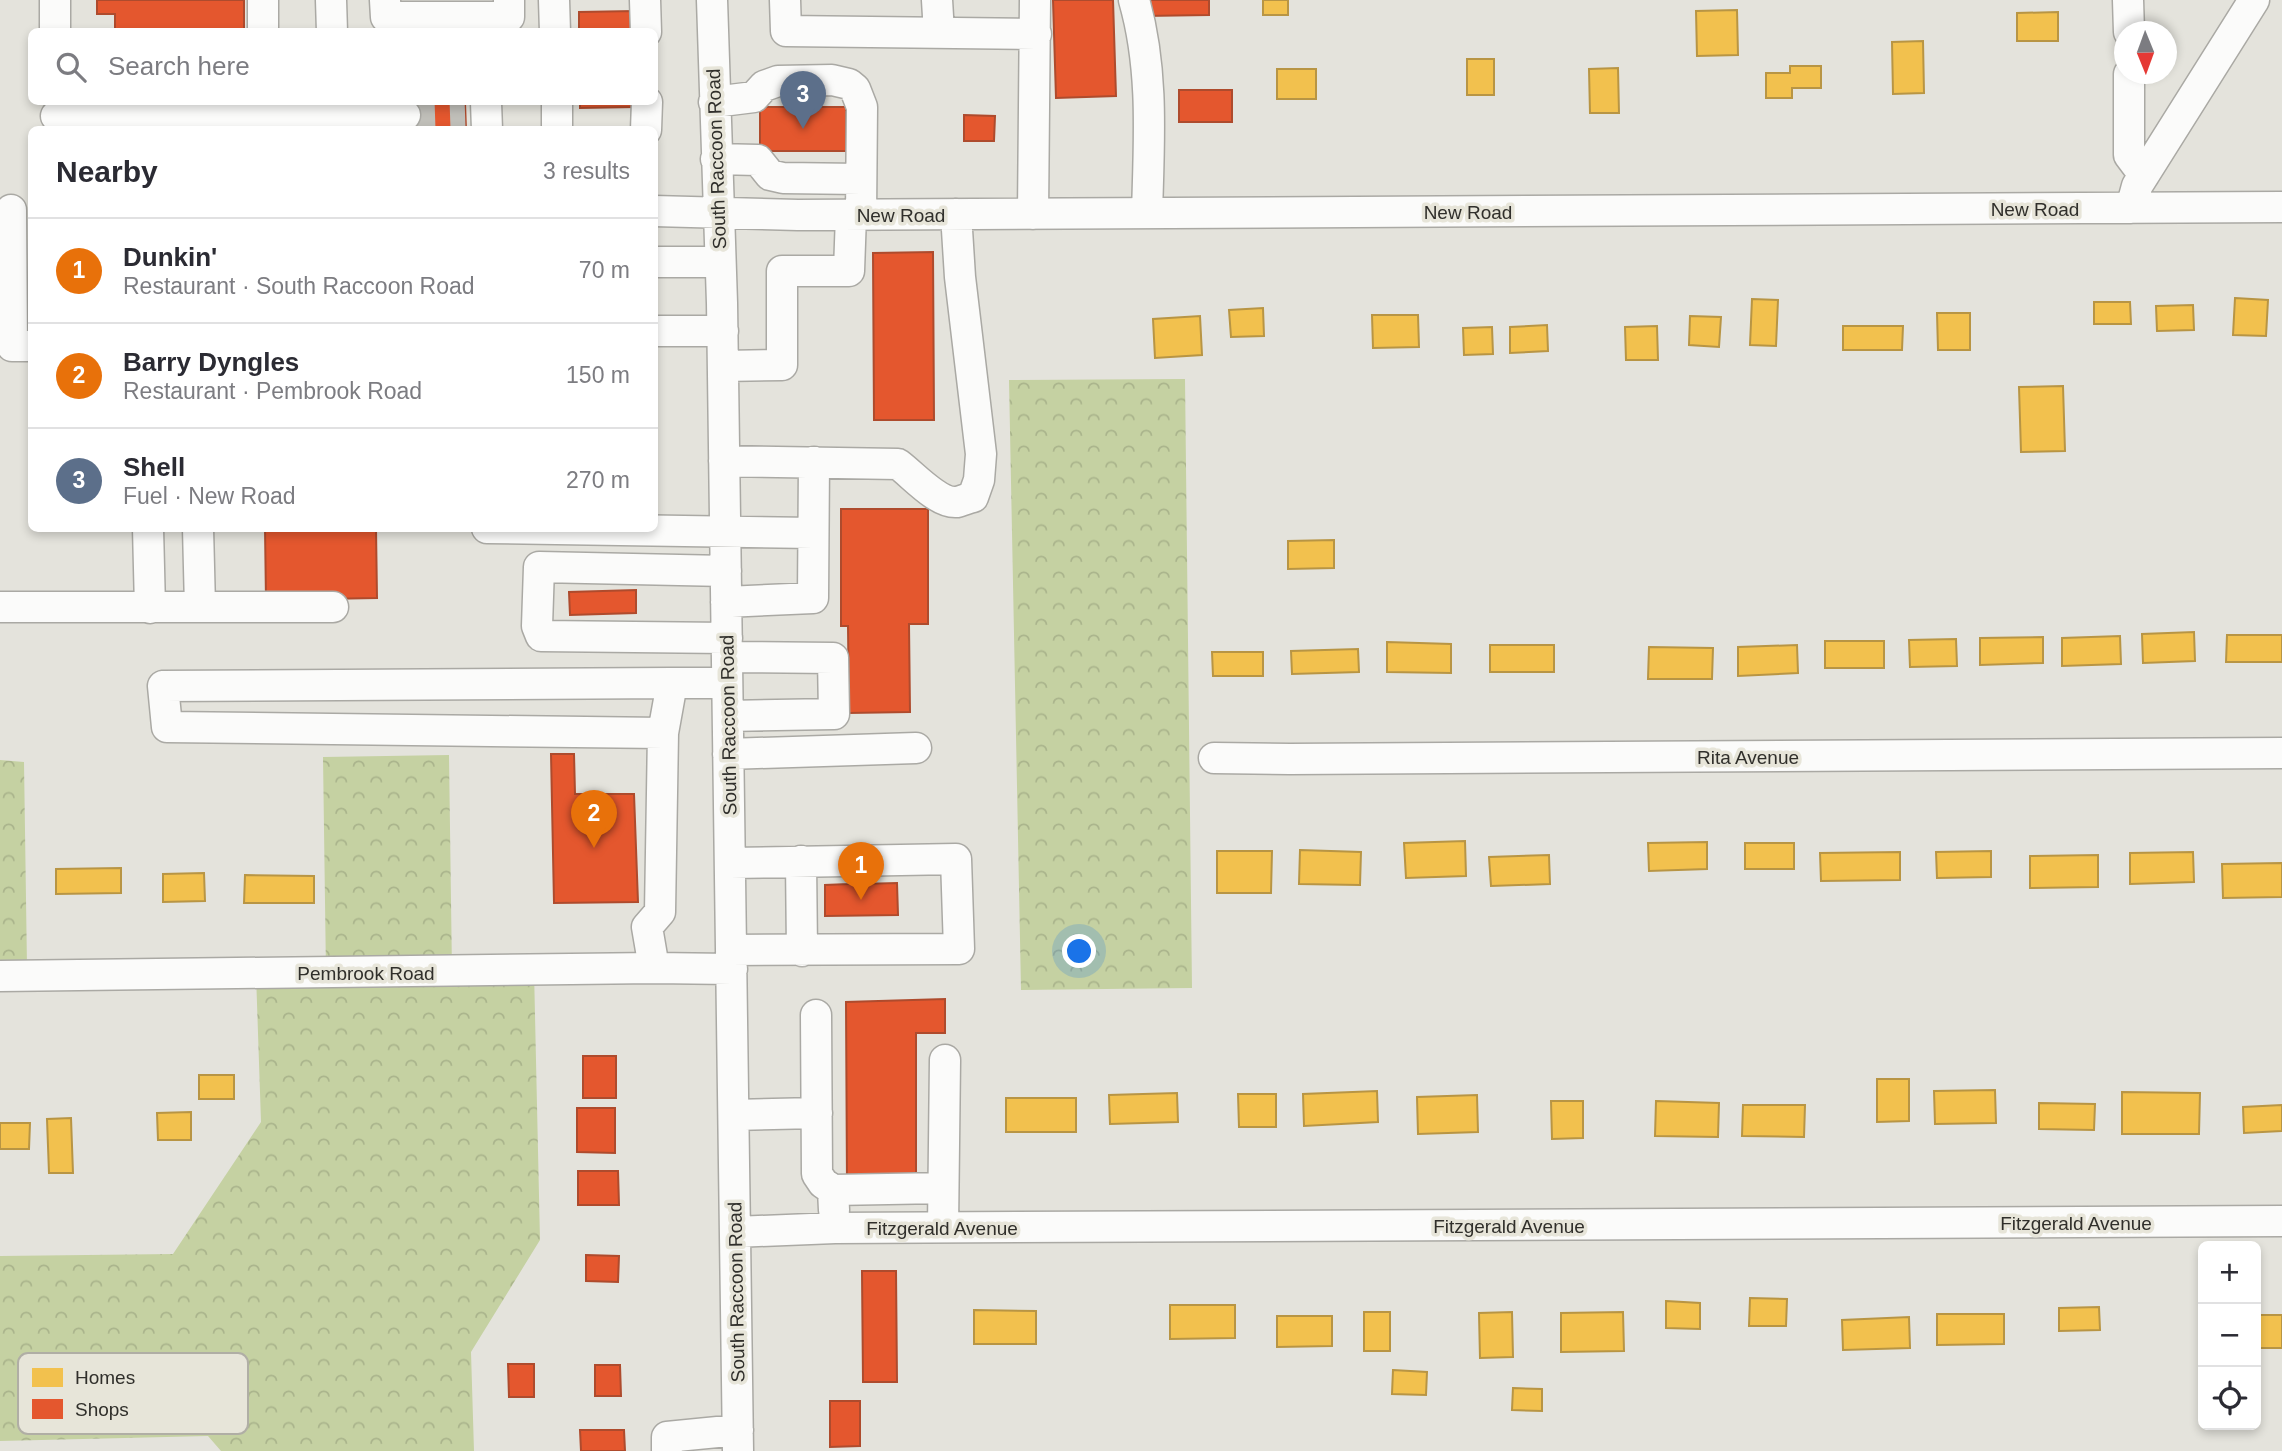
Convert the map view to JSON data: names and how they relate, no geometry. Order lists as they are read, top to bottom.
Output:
{
  "streets": {
    "street": [
      "South Raccoon Road",
      "New Road",
      "Rita Avenue",
      "Pembrook Road",
      "Fitzgerald Avenue"
    ]
  },
  "crossings": [
    ["South Raccoon Road", "New Road"],
    ["South Raccoon Road", "Pembrook Road"],
    ["South Raccoon Road", "Fitzgerald Avenue"]
  ],
  "legend": ["Homes", "Shops"],
  "north": "bottom",
  "page": {
    "search": "Search here",
    "pins": ["3", "2", "1"],
    "heading": ["Nearby", "3 results"],
    "list": [
      {
        "mark": "1",
        "name": "Dunkin'",
        "note": "Restaurant · South Raccoon Road",
        "value": "70 m"
      },
      {
        "mark": "2",
        "name": "Barry Dyngles",
        "note": "Restaurant · Pembrook Road",
        "value": "150 m"
      },
      {
        "mark": "3",
        "name": "Shell",
        "note": "Fuel · New Road",
        "value": "270 m"
      }
    ],
    "map_buttons": ["+", "−"]
  }
}
